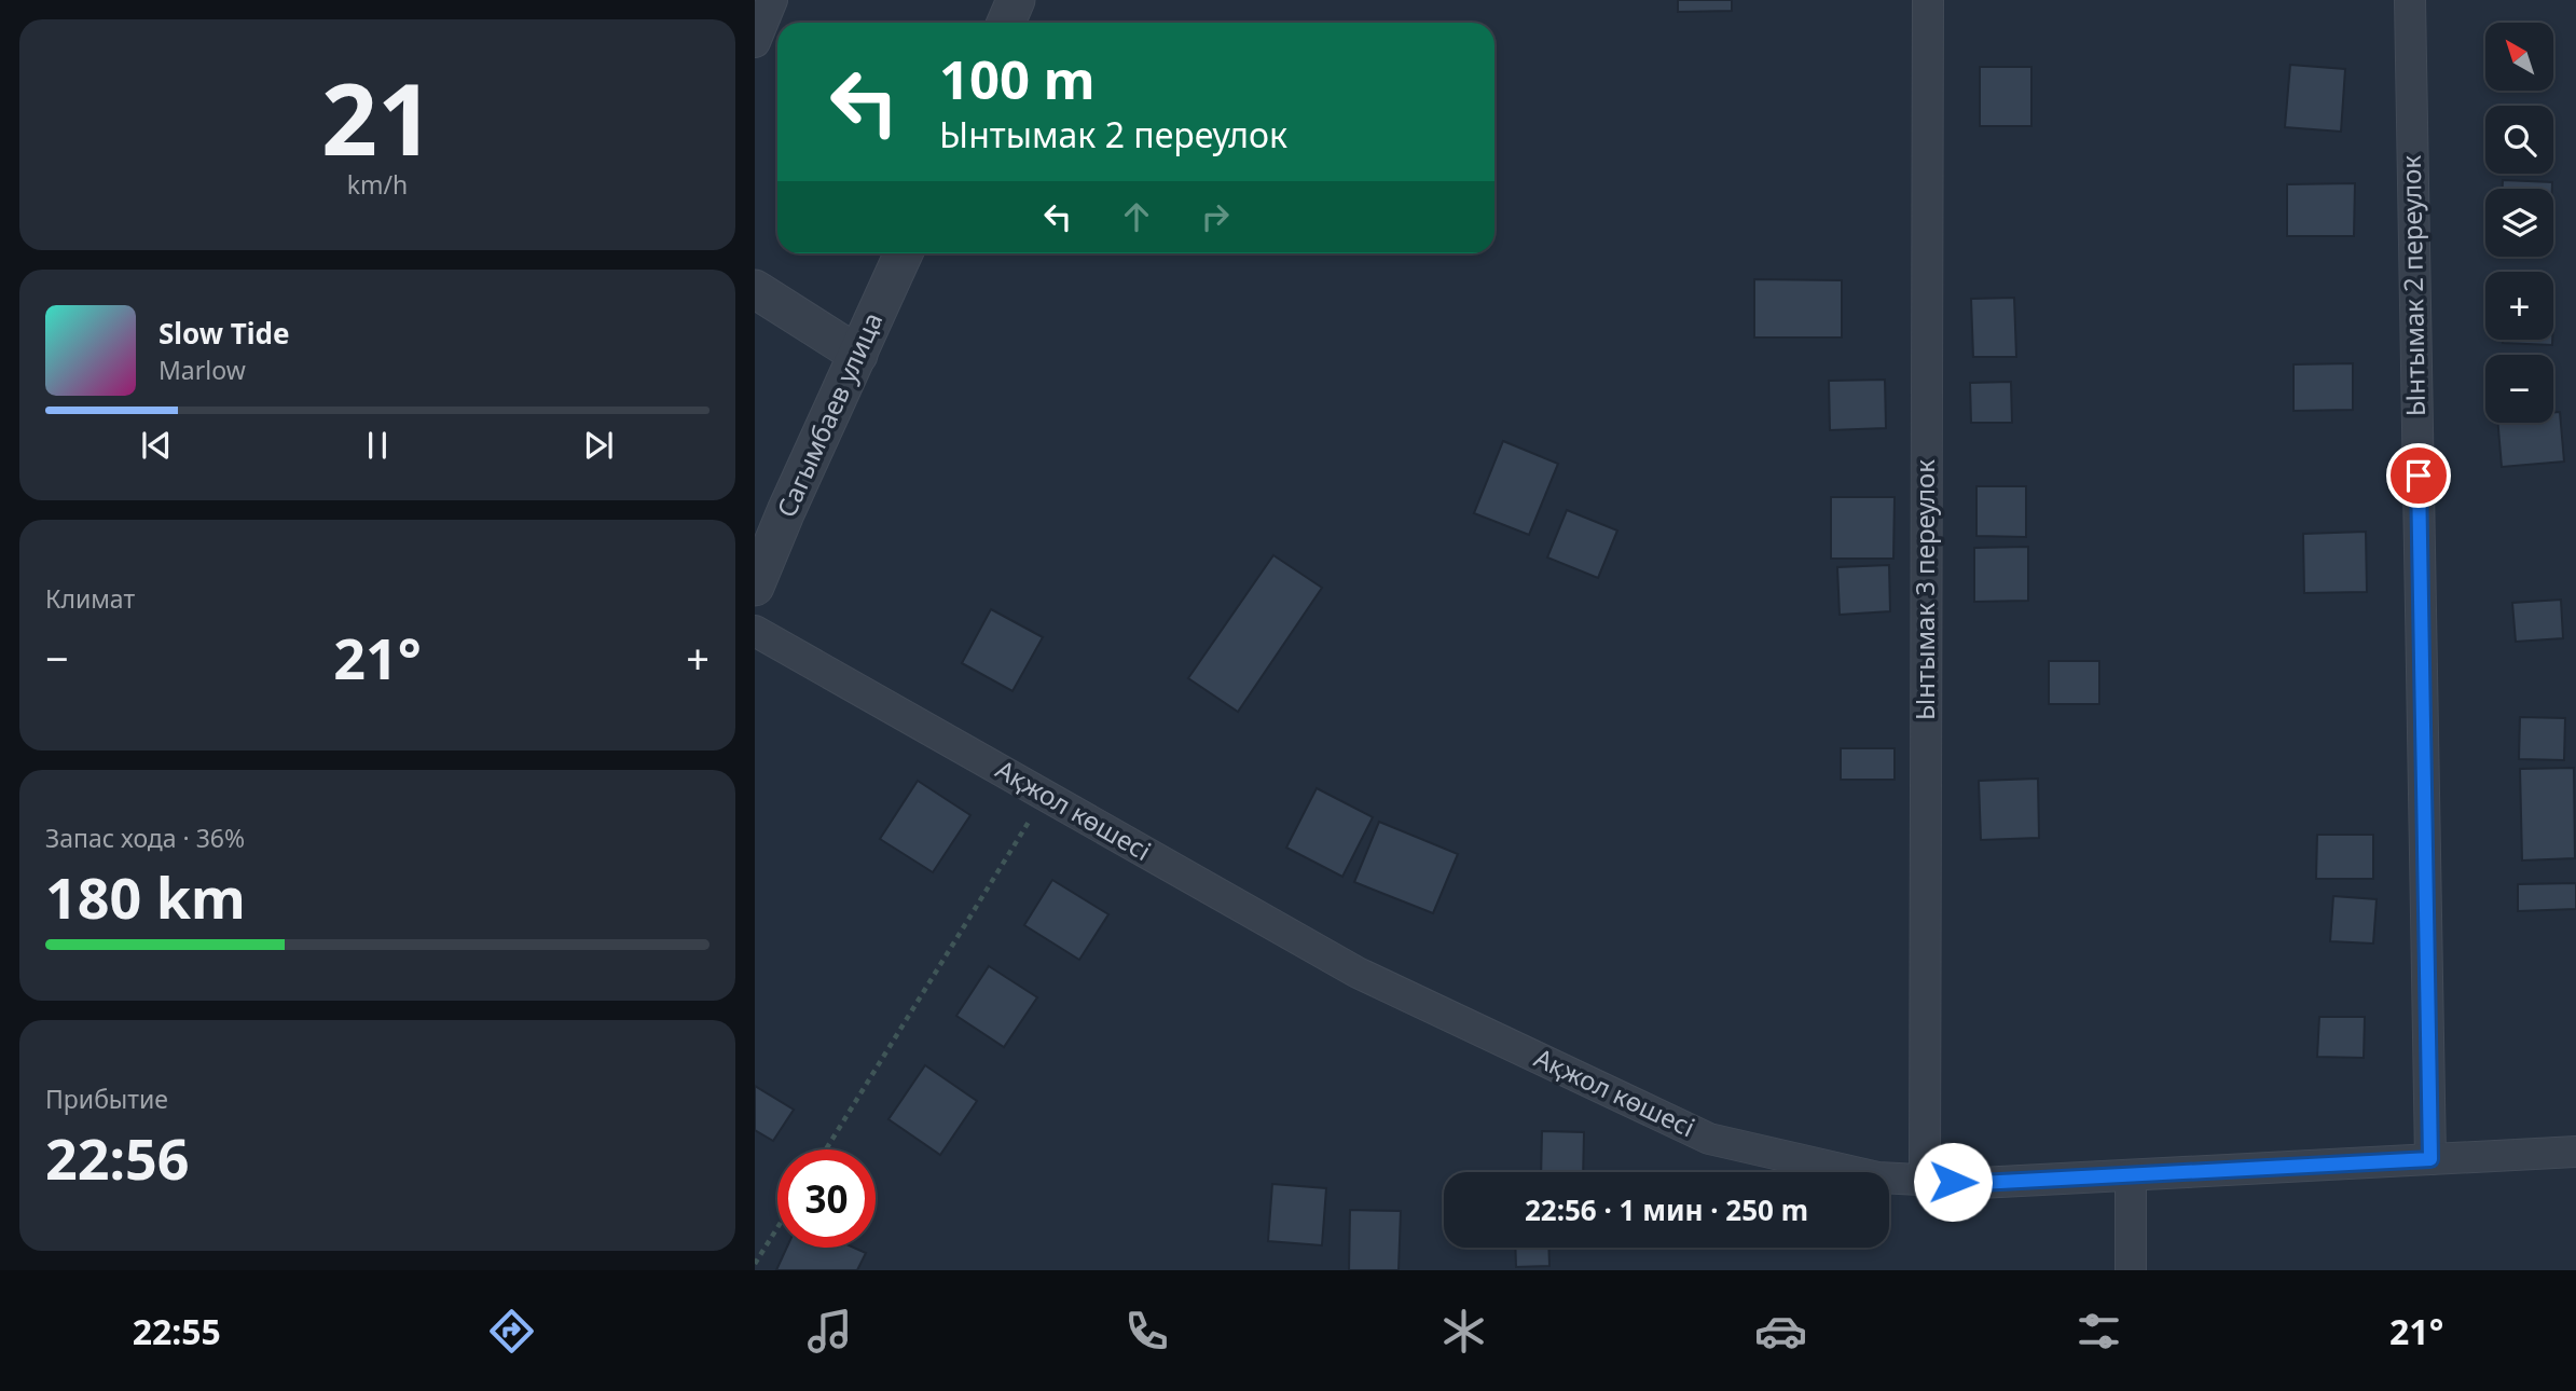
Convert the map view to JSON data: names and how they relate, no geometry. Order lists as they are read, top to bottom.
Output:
{
  "streets": {
    "street": [
      "Ынтымак 2 переулок",
      "Сагымбаев улица",
      "Ынтымак 3 переулок",
      "Ақжол көшесі"
    ]
  },
  "crossings": [
    ["Ынтымак 2 переулок", "Ақжол көшесі"],
    ["Ынтымак 3 переулок", "Ақжол көшесі"]
  ],
  "north": "top left",
  "page": {
    "tile": [
      ["21", "km/h"],
      "Климат",
      ["Запас хода · 36%", "180 km"],
      ["Прибытие", "22:56"]
    ],
    "map_buttons": ["+", "−"],
    "turn": ["100 m", "Ынтымак 2 переулок"],
    "song": ["Slow Tide", "Marlow"],
    "heat": ["−", "21°", "+"],
    "limit": "30",
    "trip": "22:56 · 1 мин · 250 m",
    "tabs": ["22:55", "21°"]
  }
}
